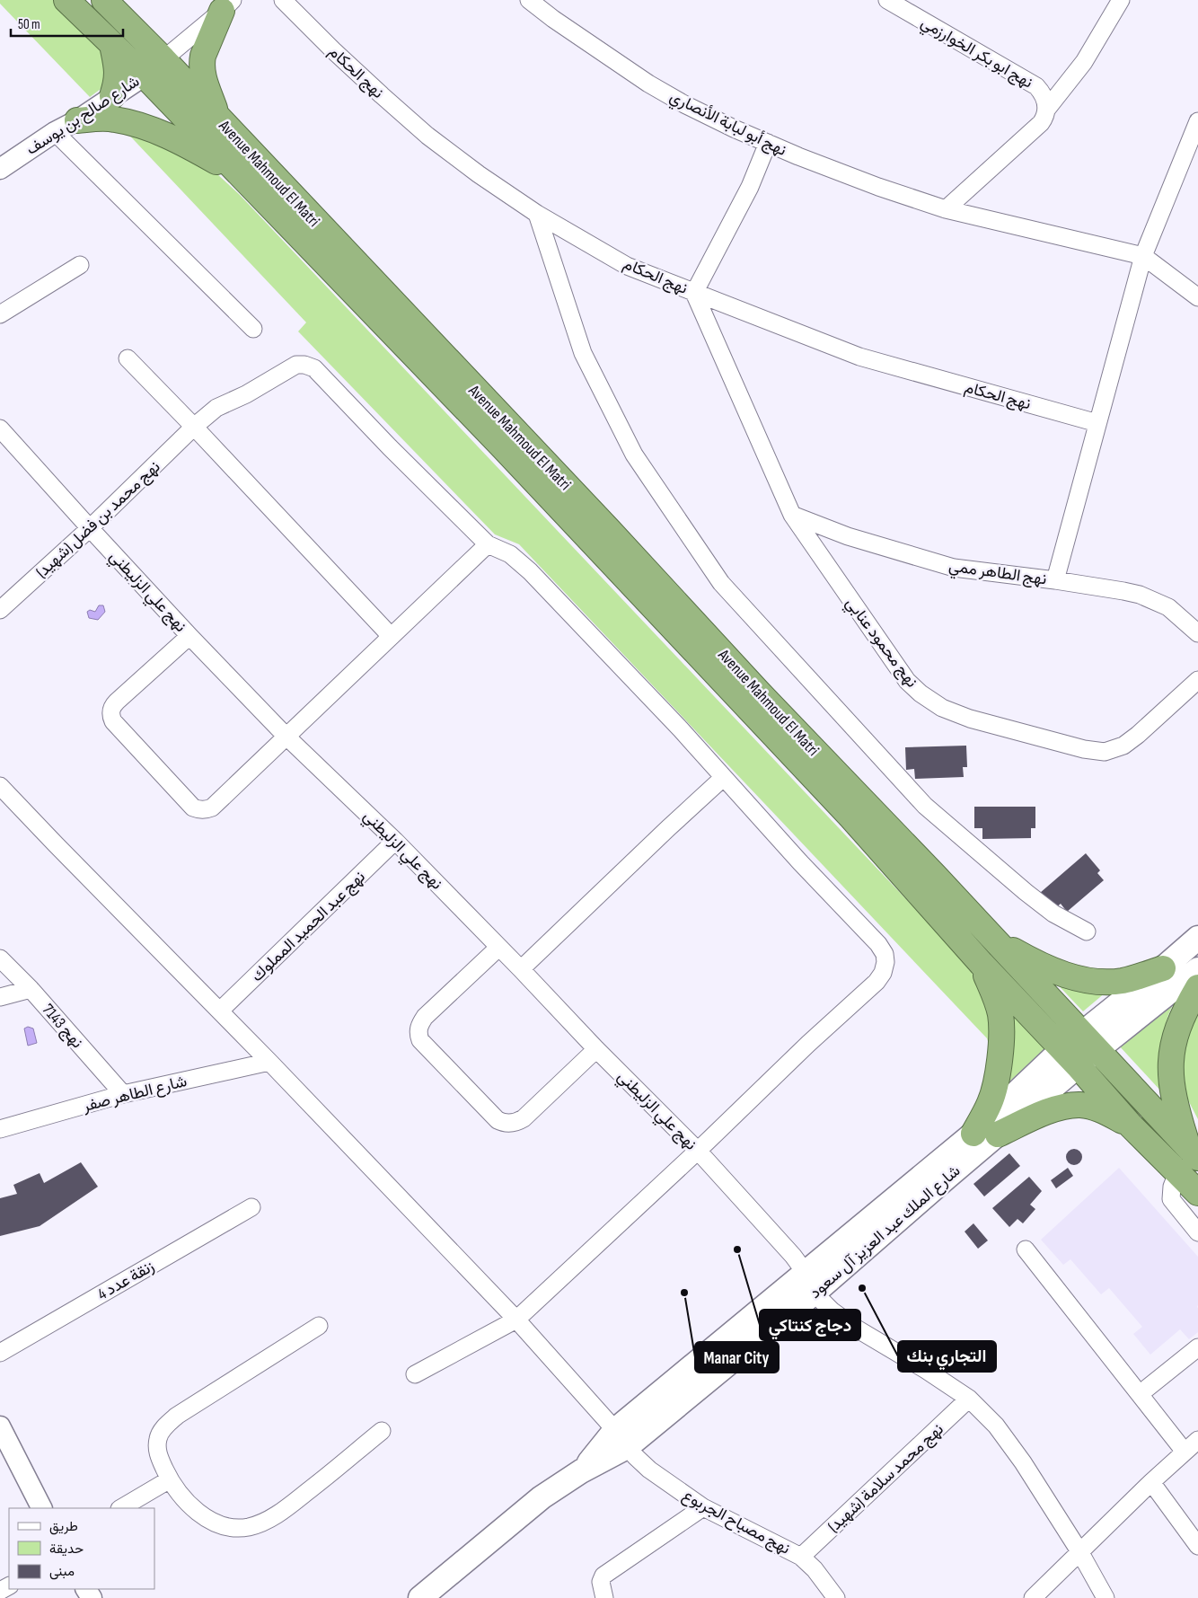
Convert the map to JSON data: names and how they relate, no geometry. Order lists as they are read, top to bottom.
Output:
{
  "streets": {
    "highway": ["Avenue Mahmoud El Matri"],
    "main road": ["شارع الملك عبد العزيز آل سعود"],
    "street": [
      "نهج ابو بكر الخوارزمي",
      "نهج الحكام",
      "شارع صالح بن يوسف",
      "نهج أبو لبابة الأنصاري",
      "نهج محمد بن فضل (شهيد)",
      "نهج الطاهر ممي",
      "نهج علي الزليطني",
      "نهج محمود عنابي",
      "نهج عبد الحميد المملوك",
      "نهج 7143",
      "شارع الطاهر صفر",
      "زنقة عدد 4",
      "نهج محمد سلامة (شهيد)",
      "نهج مصباح الجربوع"
    ]
  },
  "crossings": [
    ["نهج الحكام", "نهج محمود عنابي"],
    ["شارع صالح بن يوسف", "Avenue Mahmoud El Matri"],
    ["Avenue Mahmoud El Matri", "شارع الملك عبد العزيز آل سعود"],
    ["نهج محمد بن فضل (شهيد)", "نهج علي الزليطني"],
    ["نهج الطاهر ممي", "نهج محمود عنابي"],
    ["نهج علي الزليطني", "نهج عبد الحميد المملوك"],
    ["نهج علي الزليطني", "شارع الملك عبد العزيز آل سعود"],
    ["نهج علي الزليطني", "نهج محمد سلامة (شهيد)"],
    ["نهج عبد الحميد المملوك", "نهج مصباح الجربوع"],
    ["نهج 7143", "شارع الطاهر صفر"],
    ["شارع الطاهر صفر", "نهج مصباح الجربوع"],
    ["شارع الملك عبد العزيز آل سعود", "نهج مصباح الجربوع"],
    ["نهج محمد سلامة (شهيد)", "نهج مصباح الجربوع"]
  ],
  "places": ["دجاج كنتاكي", "التجاري بنك", "Manar City"],
  "legend": ["طريق", "حديقة", "مبنى"],
  "scale_bar": "50 m"
}
